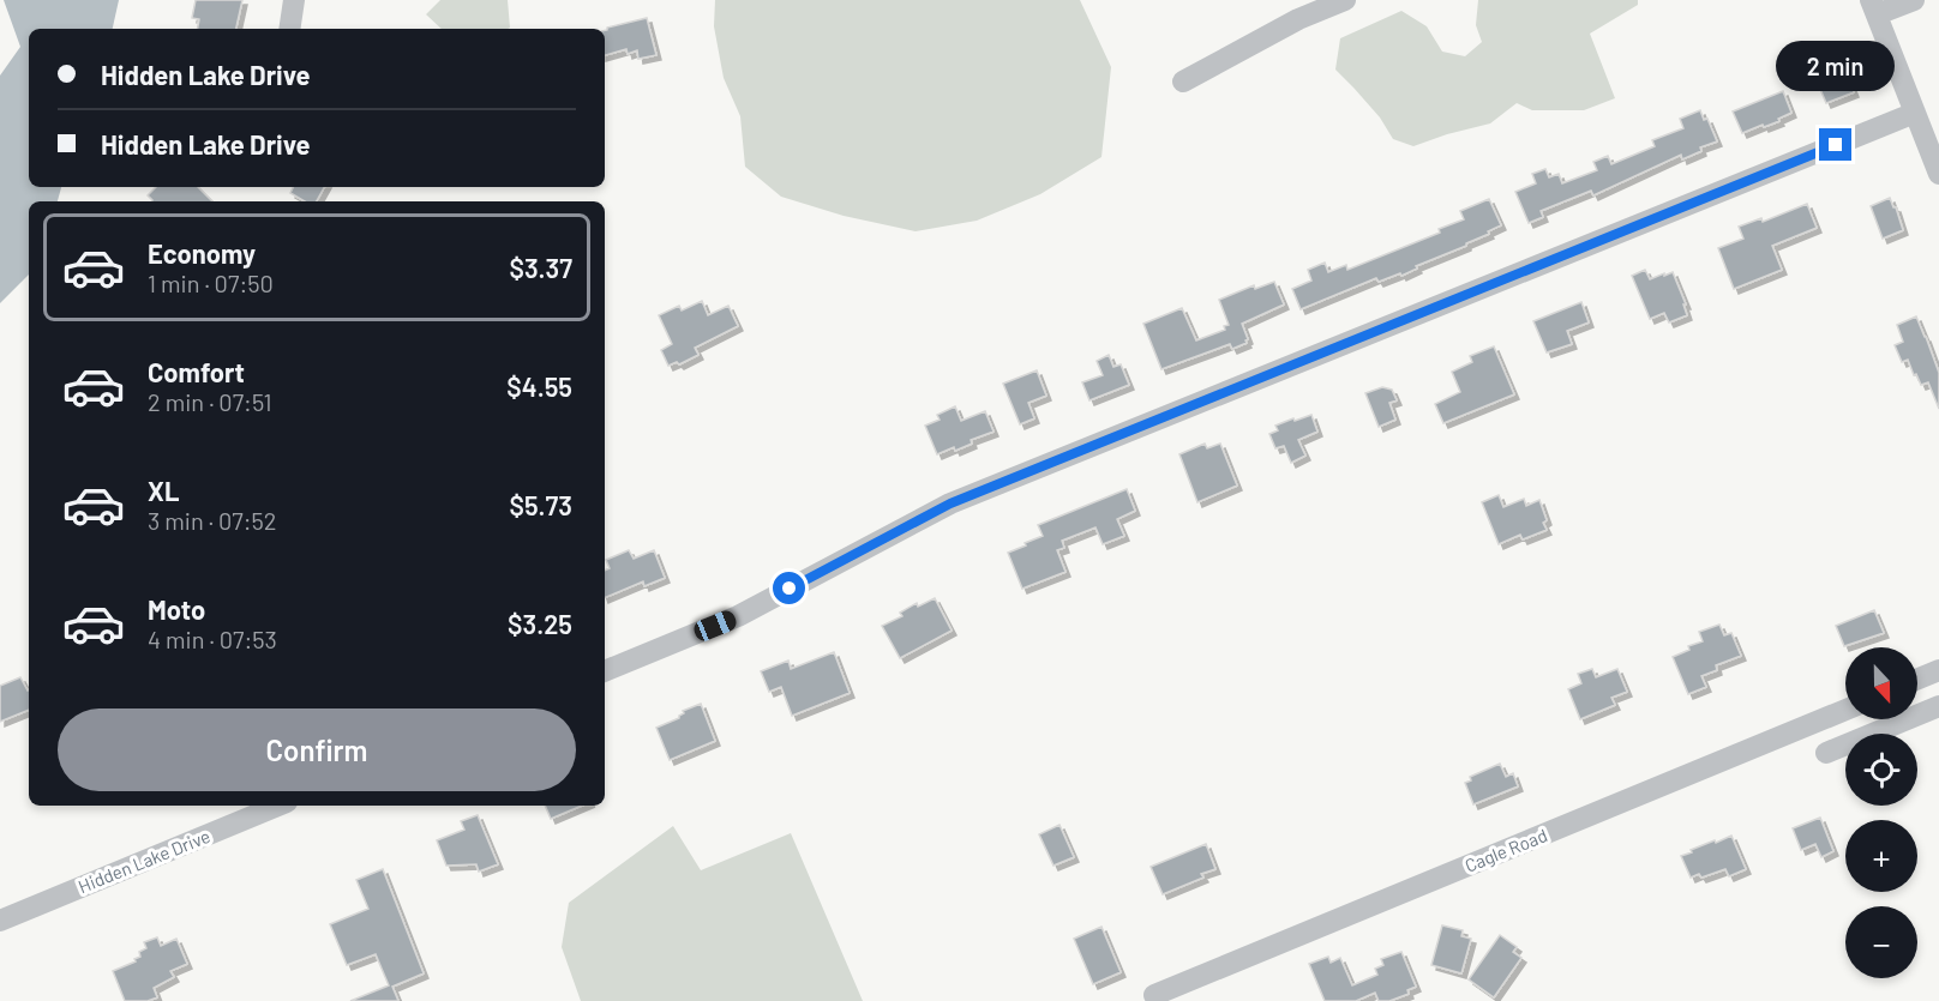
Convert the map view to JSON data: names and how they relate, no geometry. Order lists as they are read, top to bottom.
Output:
{
  "streets": {
    "street": ["Cagle Road", "Hidden Lake Drive"]
  },
  "north": "bottom",
  "page": {
    "banner": ["Hidden Lake Drive", "Hidden Lake Drive"],
    "bubble": "2 min",
    "list": [
      {
        "name": "Economy",
        "note": "1 min · 07:50",
        "value": "$3.37"
      },
      {
        "name": "Comfort",
        "note": "2 min · 07:51",
        "value": "$4.55"
      },
      {
        "name": "XL",
        "note": "3 min · 07:52",
        "value": "$5.73"
      },
      {
        "name": "Moto",
        "note": "4 min · 07:53",
        "value": "$3.25"
      }
    ],
    "map_buttons": ["+", "−"],
    "buttons": "Confirm"
  }
}
